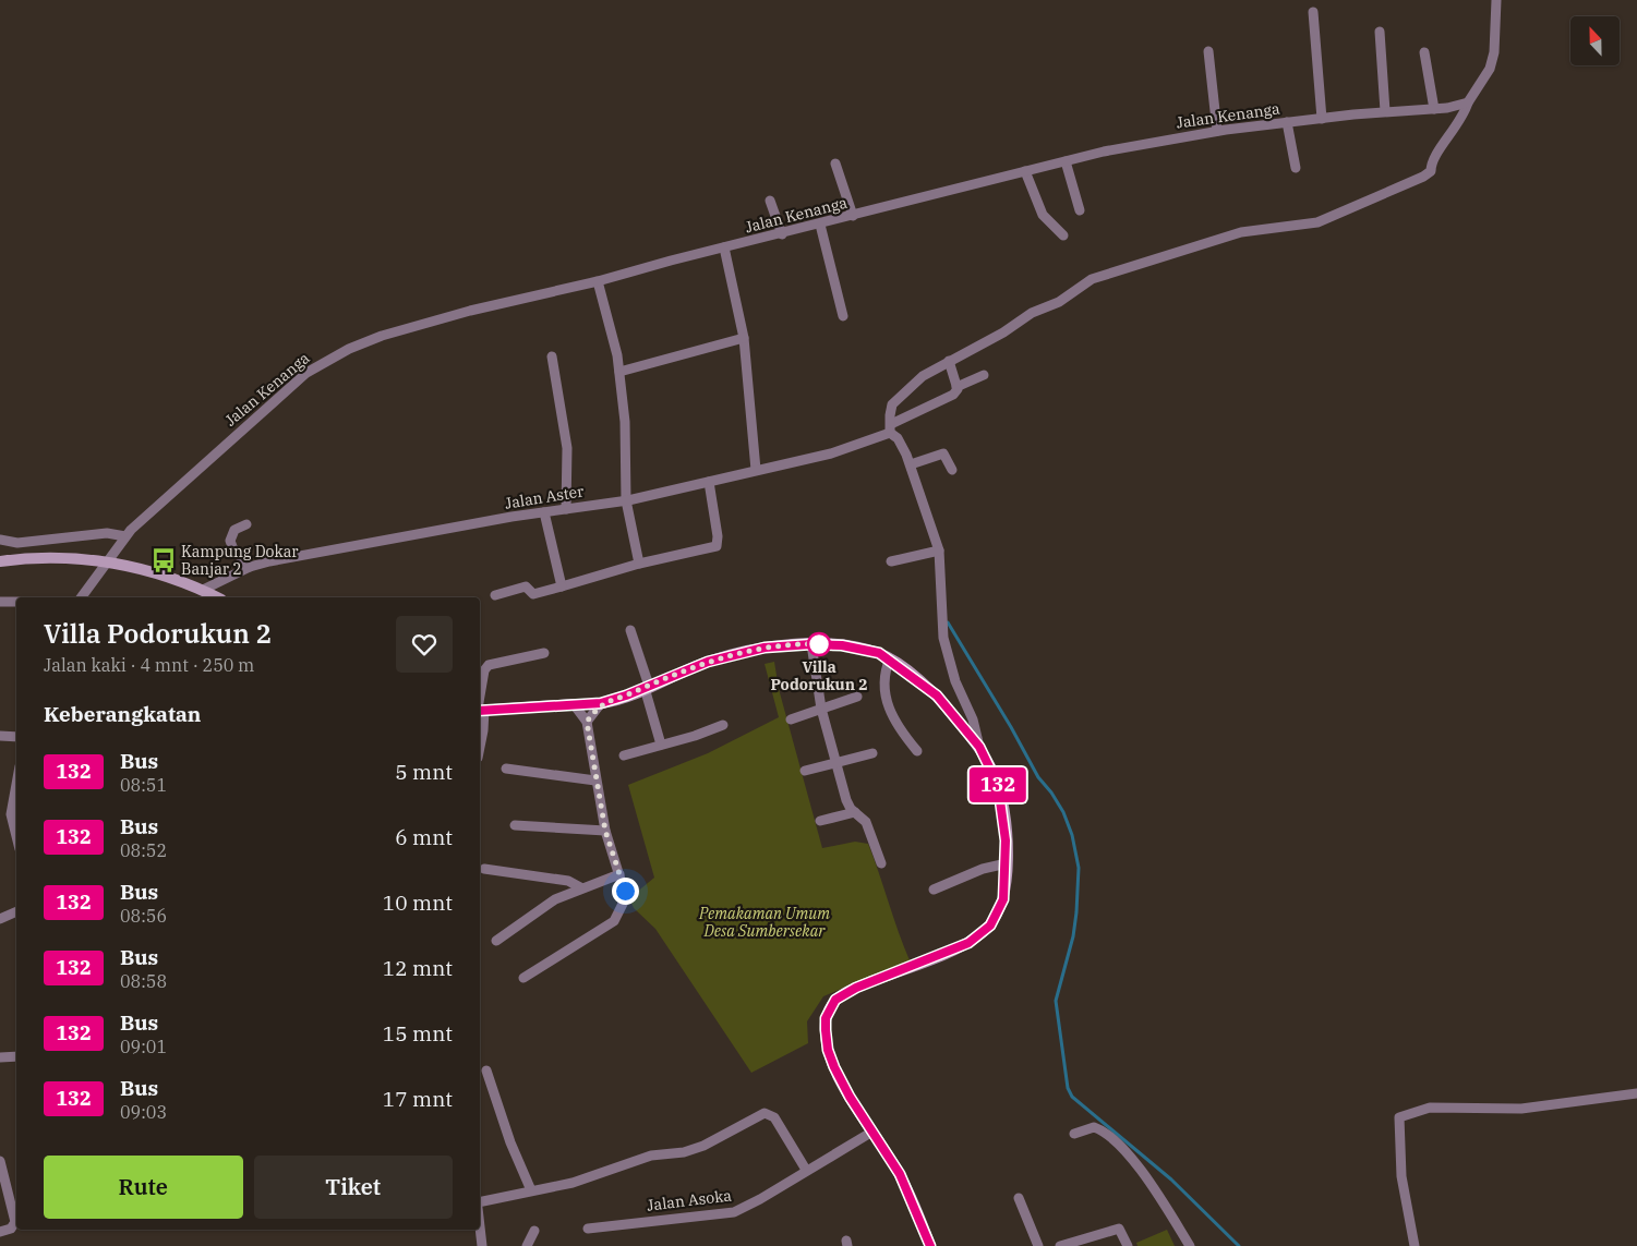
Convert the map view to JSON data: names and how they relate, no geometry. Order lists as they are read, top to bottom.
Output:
{
  "streets": {
    "street": ["Jalan Kenanga", "Jalan Aster", "Jalan Asoka"]
  },
  "parks": ["Pemakaman Umum Desa Sumbersekar"],
  "places": {
    "bus stop": ["Kampung Dokar Banjar 2"],
    "other": ["Villa Podorukun 2"]
  },
  "lines": ["bus line 132"],
  "north": "top",
  "page": {
    "on_map": "132",
    "heading": [
      ["Villa Podorukun 2", "Jalan kaki · 4 mnt · 250 m"],
      "Keberangkatan"
    ],
    "list": [
      {
        "mark": "132",
        "name": "Bus",
        "note": "08:51",
        "value": "5 mnt"
      },
      {
        "mark": "132",
        "name": "Bus",
        "note": "08:52",
        "value": "6 mnt"
      },
      {
        "mark": "132",
        "name": "Bus",
        "note": "08:56",
        "value": "10 mnt"
      },
      {
        "mark": "132",
        "name": "Bus",
        "note": "08:58",
        "value": "12 mnt"
      },
      {
        "mark": "132",
        "name": "Bus",
        "note": "09:01",
        "value": "15 mnt"
      },
      {
        "mark": "132",
        "name": "Bus",
        "note": "09:03",
        "value": "17 mnt"
      }
    ],
    "buttons": ["Rute", "Tiket"]
  }
}
